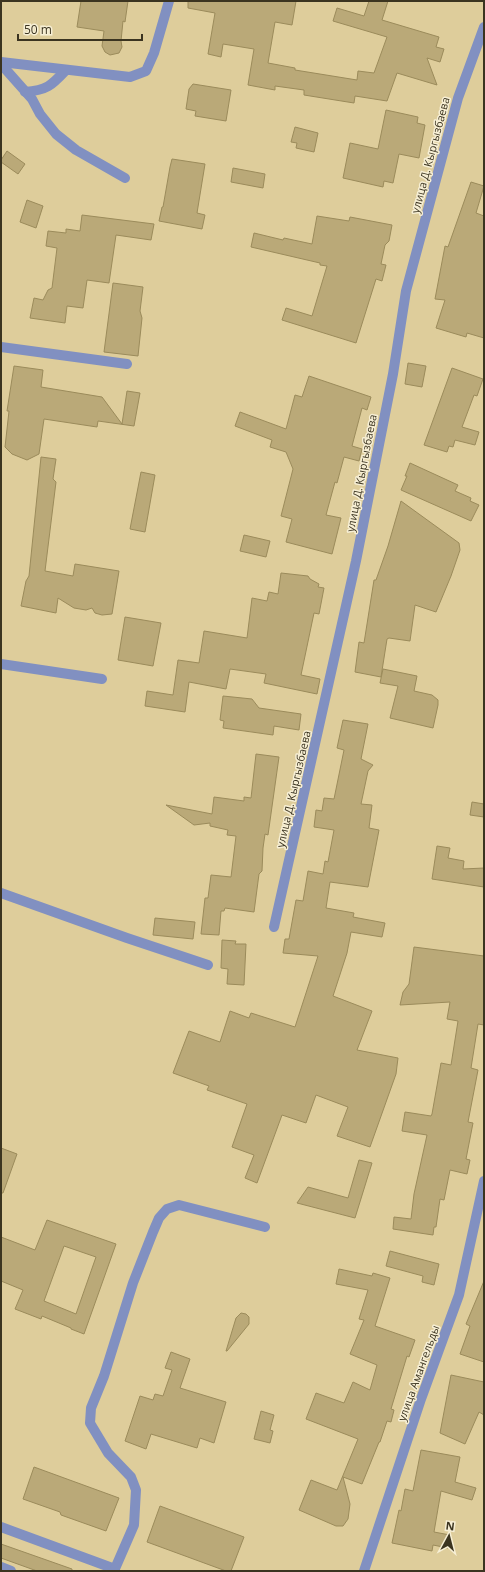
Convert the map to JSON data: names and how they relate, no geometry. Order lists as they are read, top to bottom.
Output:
{
  "streets": {
    "street": ["улица Д. Кыргызбаева", "улица Амангельды"]
  },
  "scale_bar": "50 m",
  "north": "top"
}
